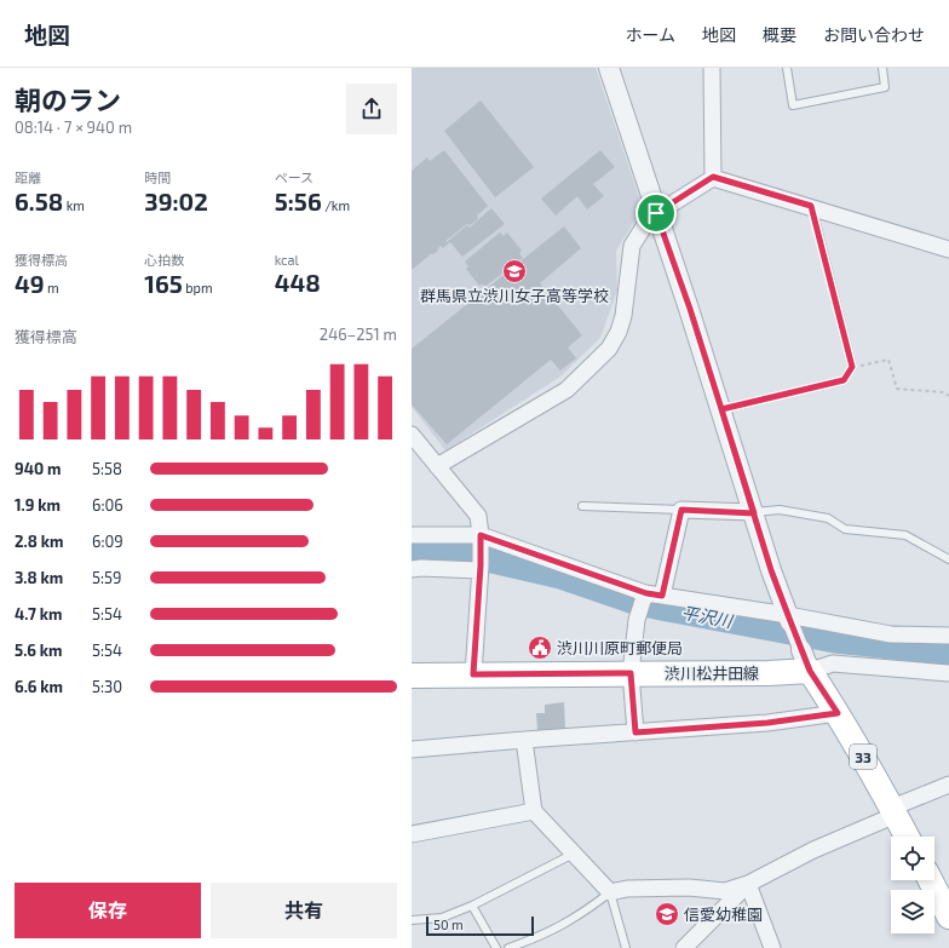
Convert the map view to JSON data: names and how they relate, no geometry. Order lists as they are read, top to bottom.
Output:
{
  "streets": {
    "main road": ["渋川松井田線", "33"]
  },
  "crossings": [
    ["渋川松井田線", "33"]
  ],
  "water": ["平沢川"],
  "places": {
    "school or university": ["群馬県立渋川女子高等学校", "信愛幼稚園"],
    "public building": ["渋川川原町郵便局"]
  },
  "scale_bar": "50 m",
  "page": {
    "header": "地図",
    "nav": [
      "ホーム",
      "地図",
      "概要",
      "お問い合わせ"
    ],
    "heading": ["朝のラン", "08:14 · 7 × 940 m"],
    "stats": [
      ["距離", "6.58 km"],
      ["時間", "39:02"],
      ["ペース", "5:56 /km"],
      ["獲得標高", "49 m"],
      ["心拍数", "165 bpm"],
      ["kcal", "448"]
    ],
    "chart": ["獲得標高", "246–251 m"],
    "list": [
      {
        "name": "940 m",
        "note": "5:58"
      },
      {
        "name": "1.9 km",
        "note": "6:06"
      },
      {
        "name": "2.8 km",
        "note": "6:09"
      },
      {
        "name": "3.8 km",
        "note": "5:59"
      },
      {
        "name": "4.7 km",
        "note": "5:54"
      },
      {
        "name": "5.6 km",
        "note": "5:54"
      },
      {
        "name": "6.6 km",
        "note": "5:30"
      }
    ],
    "buttons": ["保存", "共有"],
    "scale": "50 m"
  }
}
